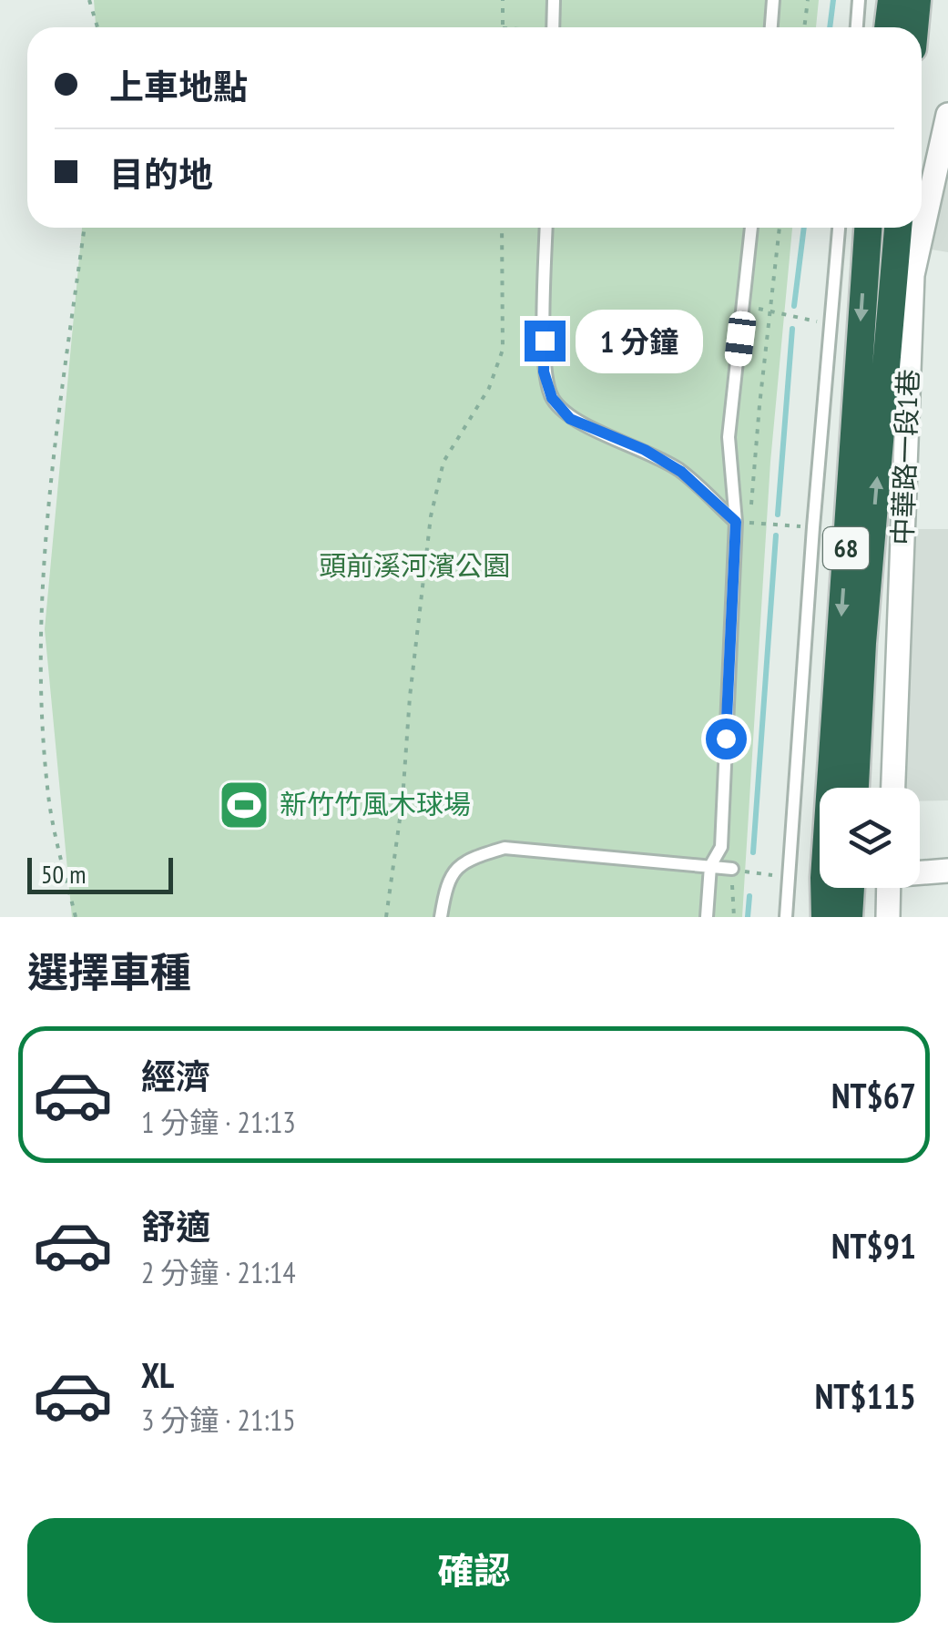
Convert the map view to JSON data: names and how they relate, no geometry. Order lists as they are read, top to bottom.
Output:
{
  "streets": {
    "highway": ["68"],
    "street": ["中華路一段1巷"]
  },
  "parks": ["頭前溪河濱公園"],
  "places": {
    "sports": ["新竹竹風木球場"]
  },
  "scale_bar": "50 m",
  "page": {
    "banner": ["上車地點", "目的地"],
    "bubble": "1 分鐘",
    "scale": "50 m",
    "heading": "選擇車種",
    "list": [
      {
        "name": "經濟",
        "note": "1 分鐘 · 21:13",
        "value": "NT$67"
      },
      {
        "name": "舒適",
        "note": "2 分鐘 · 21:14",
        "value": "NT$91"
      },
      {
        "name": "XL",
        "note": "3 分鐘 · 21:15",
        "value": "NT$115"
      }
    ],
    "buttons": "確認"
  }
}
